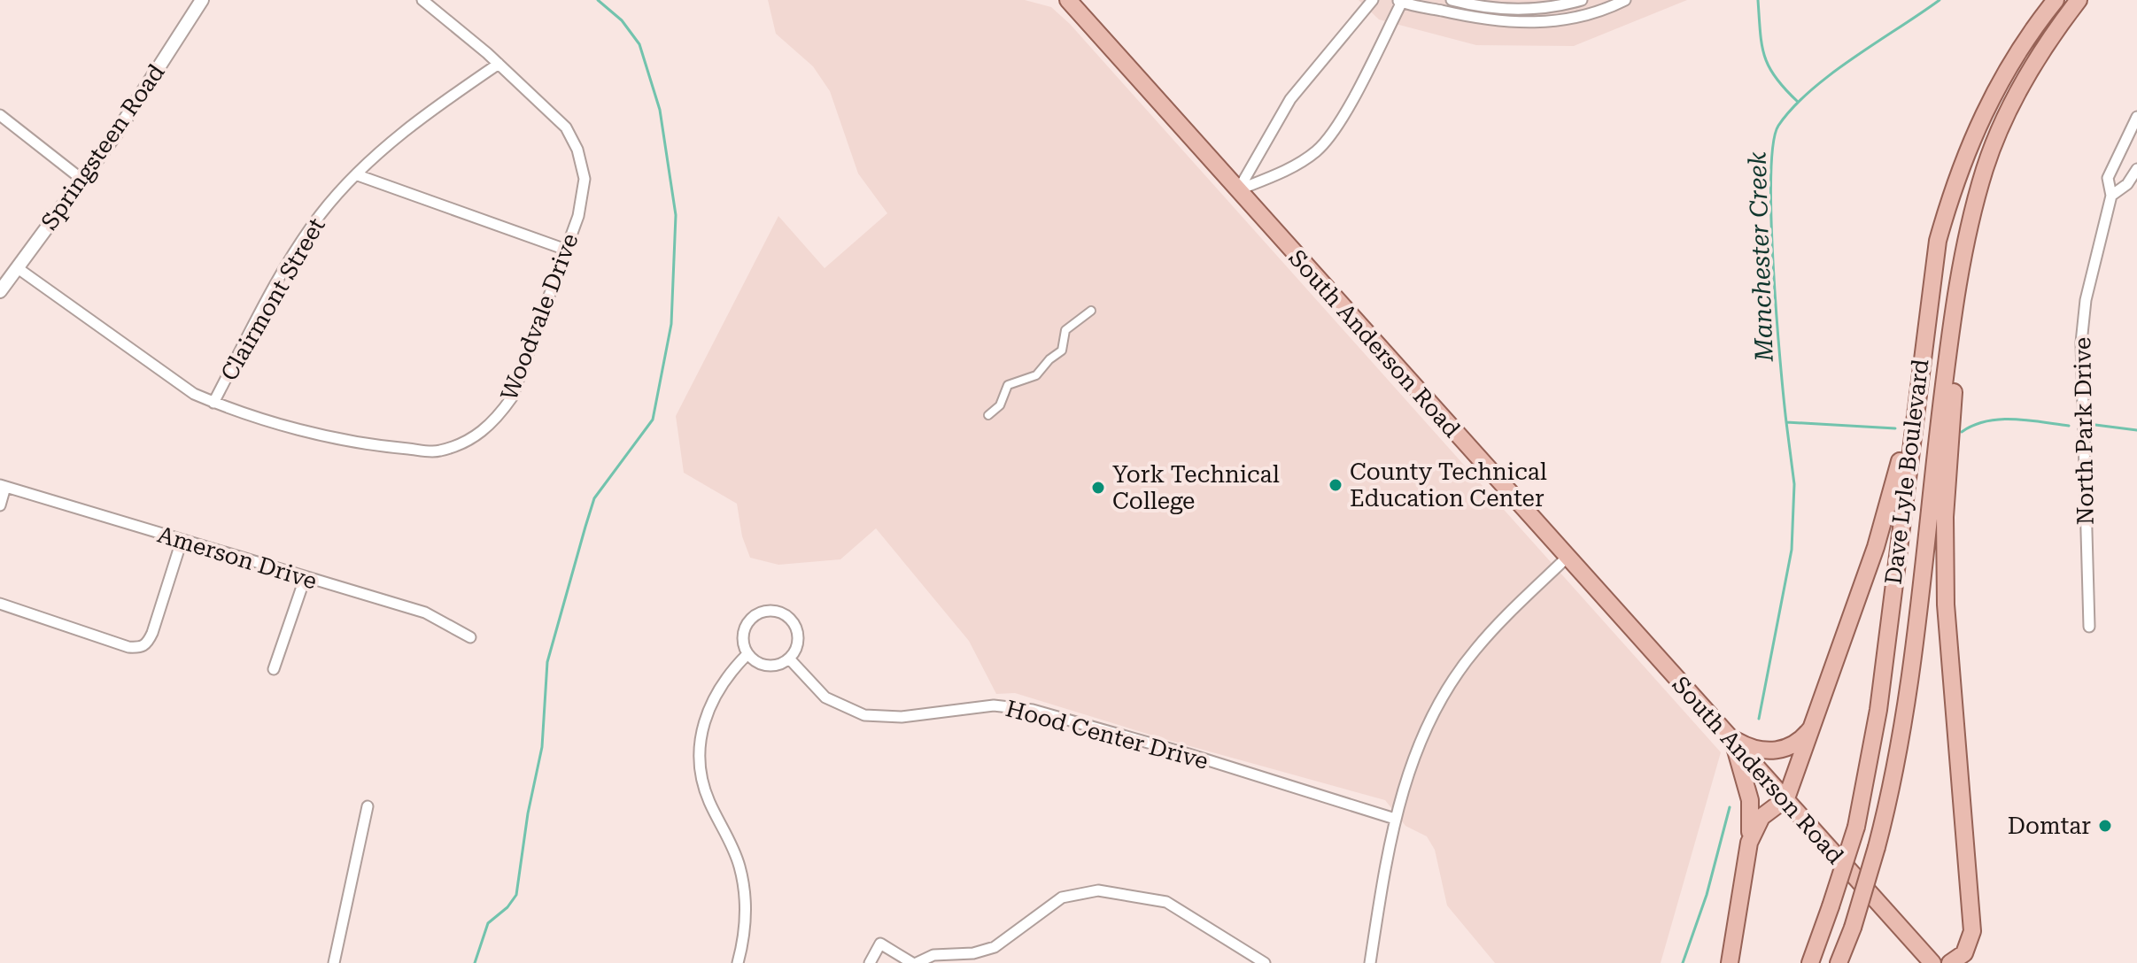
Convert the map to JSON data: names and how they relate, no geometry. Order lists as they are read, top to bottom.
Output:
{
  "streets": {
    "main road": ["South Anderson Road", "Dave Lyle Boulevard"],
    "street": [
      "Springsteen Road",
      "Clairmont Street",
      "Woodvale Drive",
      "North Park Drive",
      "Amerson Drive",
      "Hood Center Drive"
    ]
  },
  "crossings": [
    ["Springsteen Road", "Woodvale Drive"],
    ["Clairmont Street", "Woodvale Drive"]
  ],
  "water": ["Manchester Creek"],
  "places": ["County Technical Education Center", "York Technical College", "Domtar"]
}
